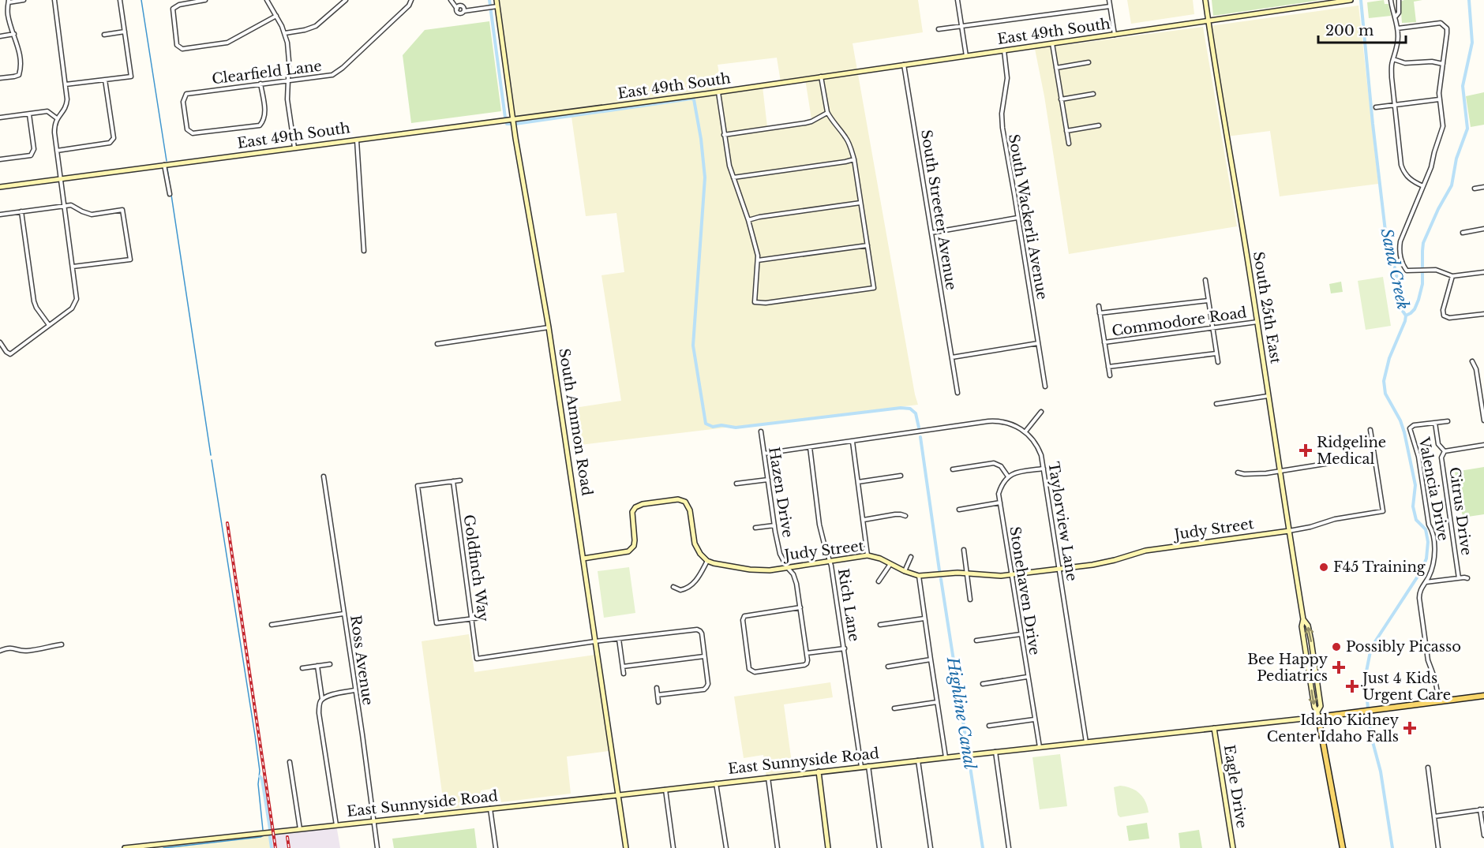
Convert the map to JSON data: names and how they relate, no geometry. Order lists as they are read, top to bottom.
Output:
{
  "streets": {
    "main road": ["South 25th East", "East Sunnyside Road"],
    "street": [
      "East 49th South",
      "Clearfield Lane",
      "South Streeter Avenue",
      "South Wackerli Avenue",
      "Commodore Road",
      "South Ammon Road",
      "Valencia Drive",
      "Hazen Drive",
      "Citrus Drive",
      "Taylorview Lane",
      "Judy Street",
      "Goldfinch Way",
      "Stonehaven Drive",
      "Rich Lane",
      "Ross Avenue",
      "Eagle Drive"
    ]
  },
  "crossings": [
    ["East 49th South", "South Streeter Avenue"],
    ["East 49th South", "South Wackerli Avenue"],
    ["East 49th South", "South 25th East"],
    ["East 49th South", "South Ammon Road"],
    ["South 25th East", "Commodore Road"],
    ["South 25th East", "Judy Street"],
    ["South 25th East", "East Sunnyside Road"],
    ["South Ammon Road", "Goldfinch Way"],
    ["South Ammon Road", "East Sunnyside Road"],
    ["Valencia Drive", "Citrus Drive"],
    ["Valencia Drive", "East Sunnyside Road"],
    ["Hazen Drive", "Taylorview Lane"],
    ["Hazen Drive", "Judy Street"],
    ["Taylorview Lane", "Judy Street"],
    ["Taylorview Lane", "Rich Lane"],
    ["Taylorview Lane", "East Sunnyside Road"],
    ["Judy Street", "Stonehaven Drive"],
    ["Judy Street", "Rich Lane"],
    ["Stonehaven Drive", "East Sunnyside Road"],
    ["Rich Lane", "East Sunnyside Road"],
    ["Ross Avenue", "East Sunnyside Road"],
    ["East Sunnyside Road", "Eagle Drive"]
  ],
  "water": ["Sand Creek", "Highline Canal"],
  "places": {
    "health": [
      "Ridgeline Medical",
      "Bee Happy Pediatrics",
      "Just 4 Kids Urgent Care",
      "Idaho Kidney Center Idaho Falls"
    ],
    "other": ["F45 Training", "Possibly Picasso"]
  },
  "scale_bar": "200 m"
}
